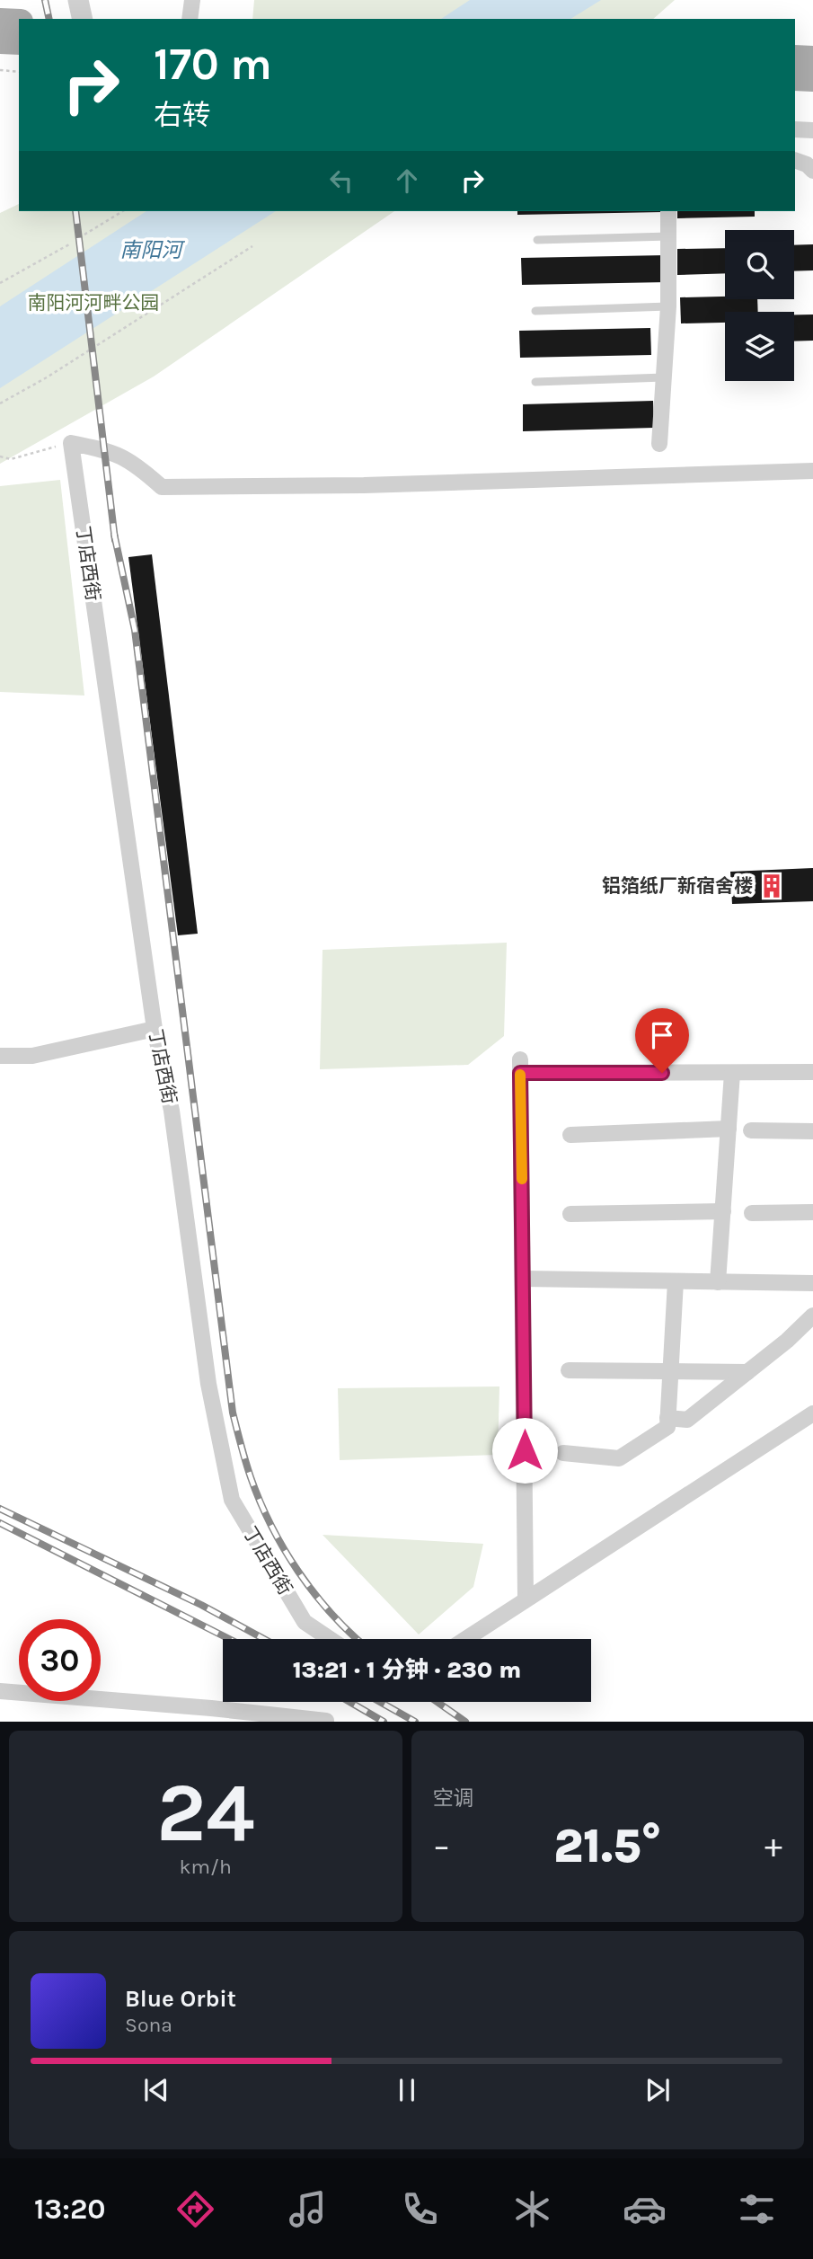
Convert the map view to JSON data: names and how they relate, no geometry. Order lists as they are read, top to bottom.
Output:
{
  "streets": {
    "street": ["丁店西街"]
  },
  "water": ["南阳河"],
  "parks": ["南阳河河畔公园"],
  "places": {
    "building": ["铝箔纸厂新宿舍楼"]
  },
  "page": {
    "turn": ["170 m", "右转"],
    "limit": "30",
    "trip": "13:21 · 1 分钟 · 230 m",
    "tile": [
      ["24", "km/h"],
      "空调"
    ],
    "heat": ["−", "21.5°", "+"],
    "song": ["Blue Orbit", "Sona"],
    "tabs": "13:20"
  }
}
